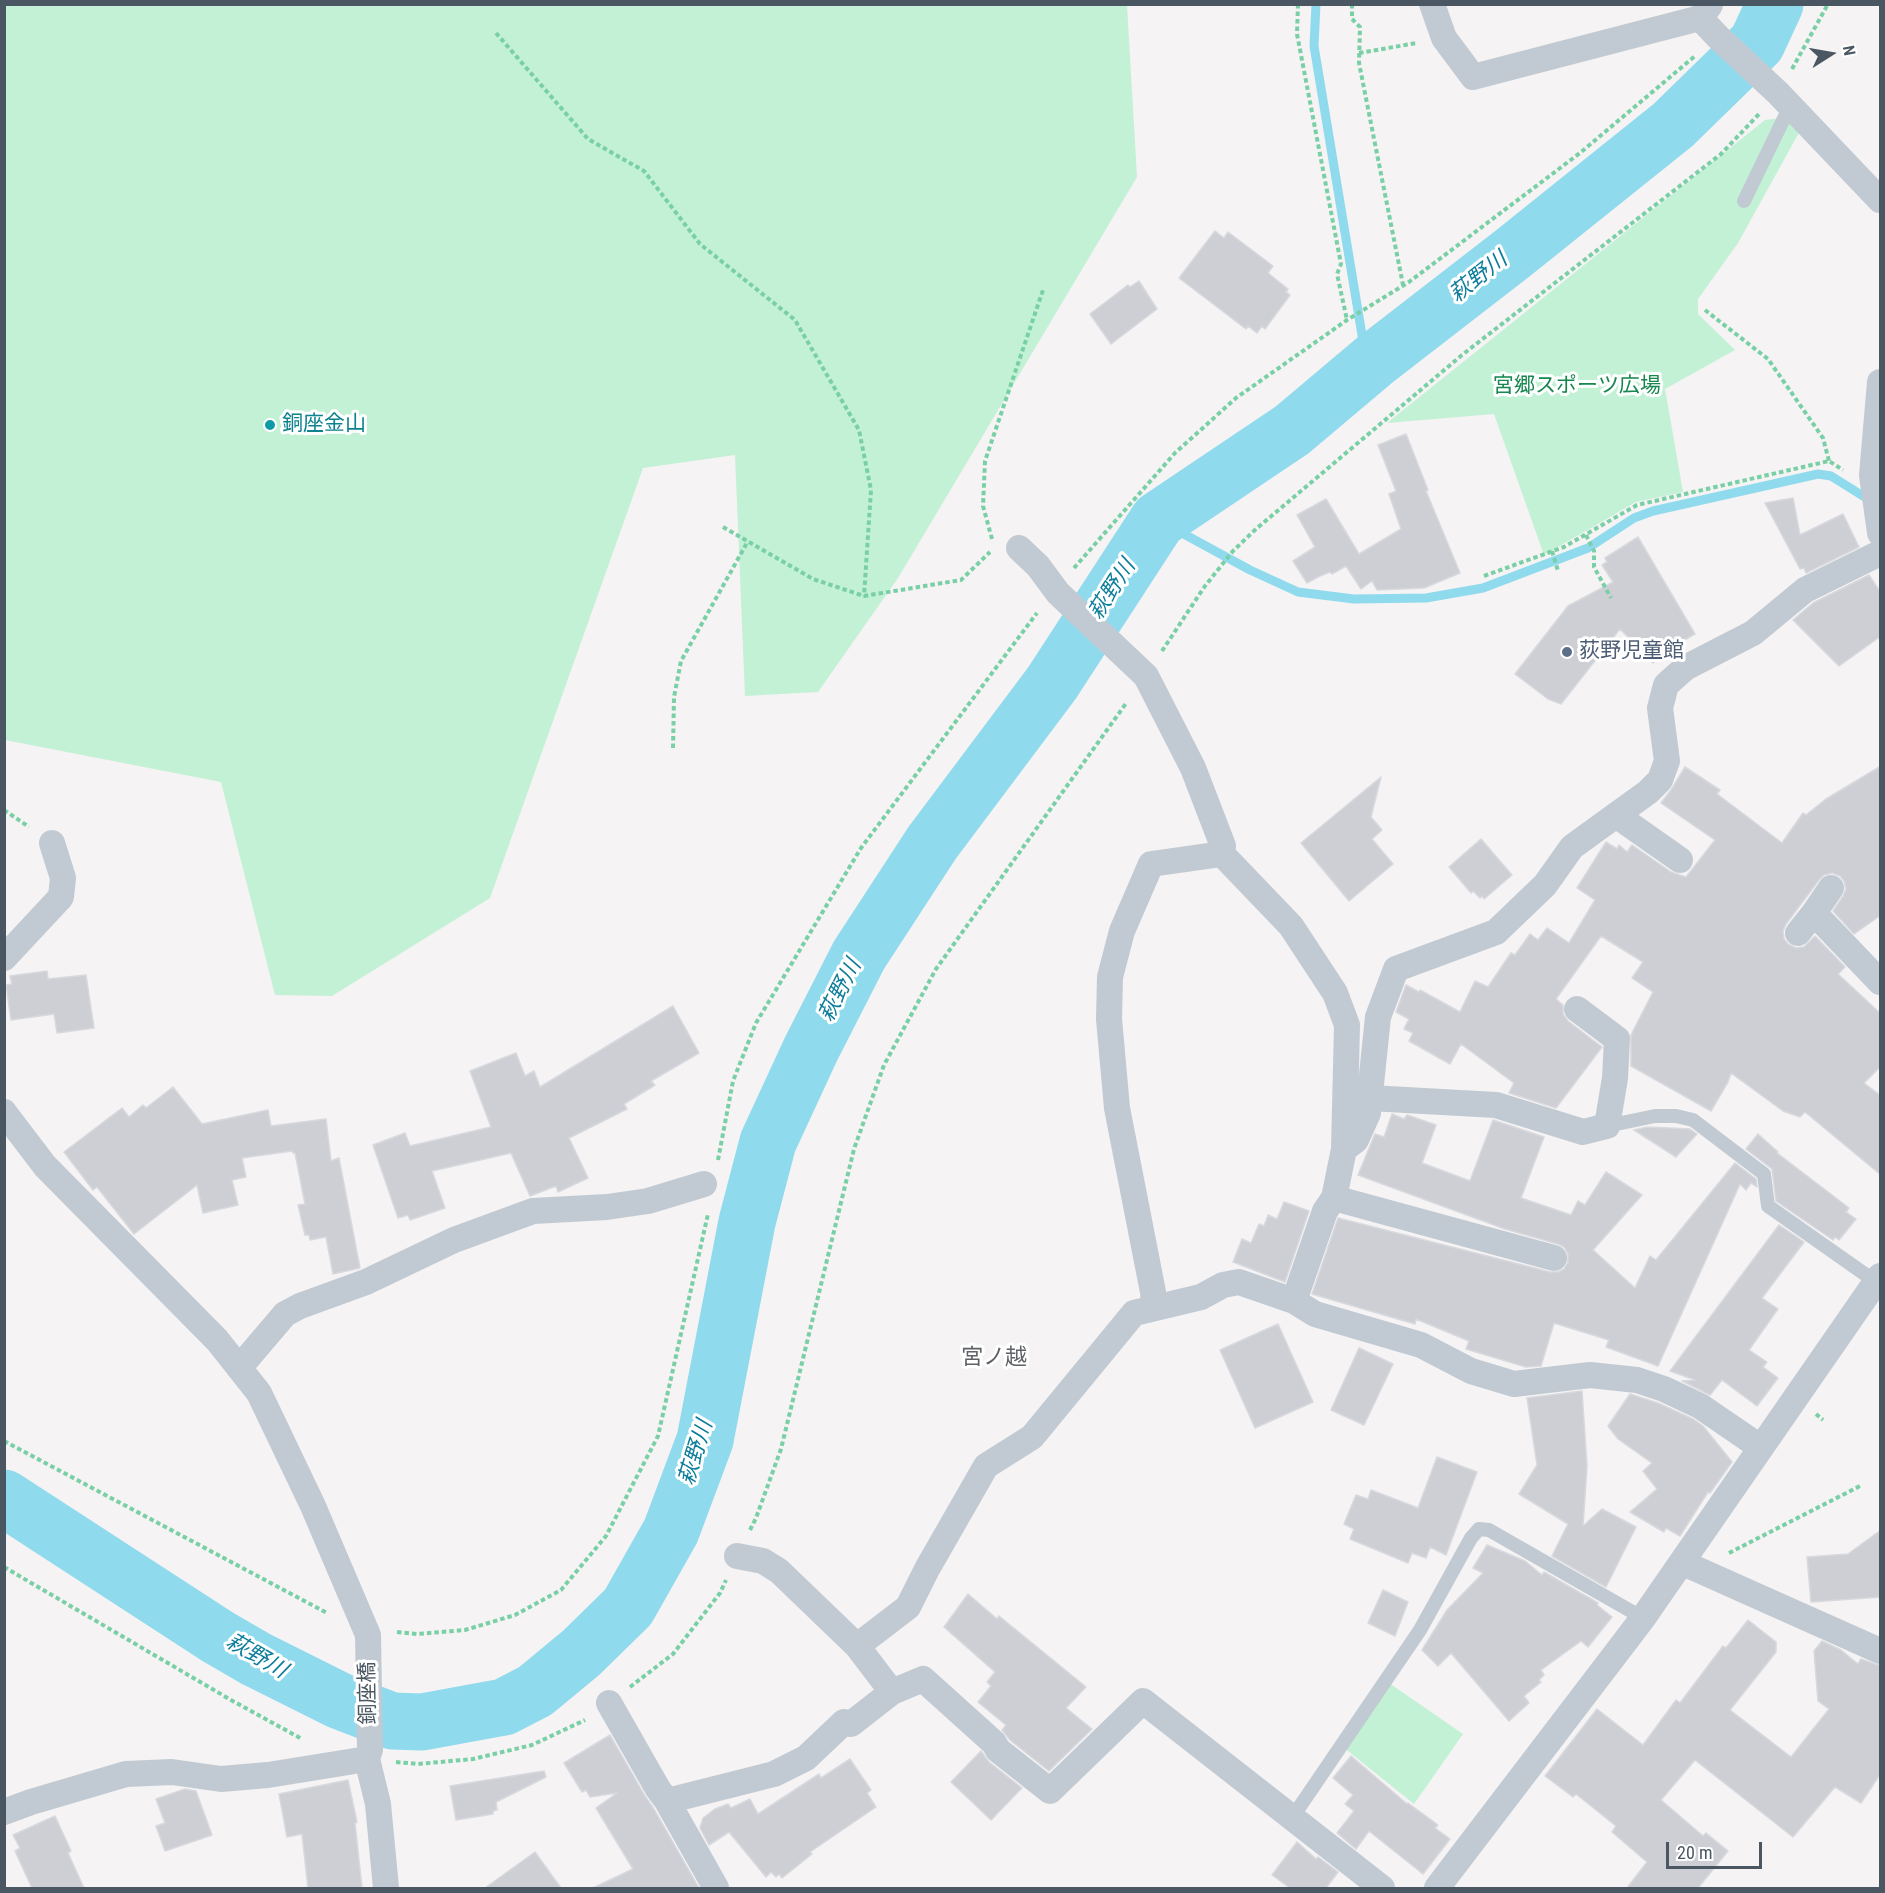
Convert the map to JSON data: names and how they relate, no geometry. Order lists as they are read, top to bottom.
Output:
{
  "streets": {
    "street": ["銅座橋"]
  },
  "districts": ["宮ノ越"],
  "water": ["萩野川"],
  "parks": ["宮郷スポーツ広場"],
  "places": ["銅座金山", "荻野児童館"],
  "scale_bar": "20 m",
  "north": "right"
}
